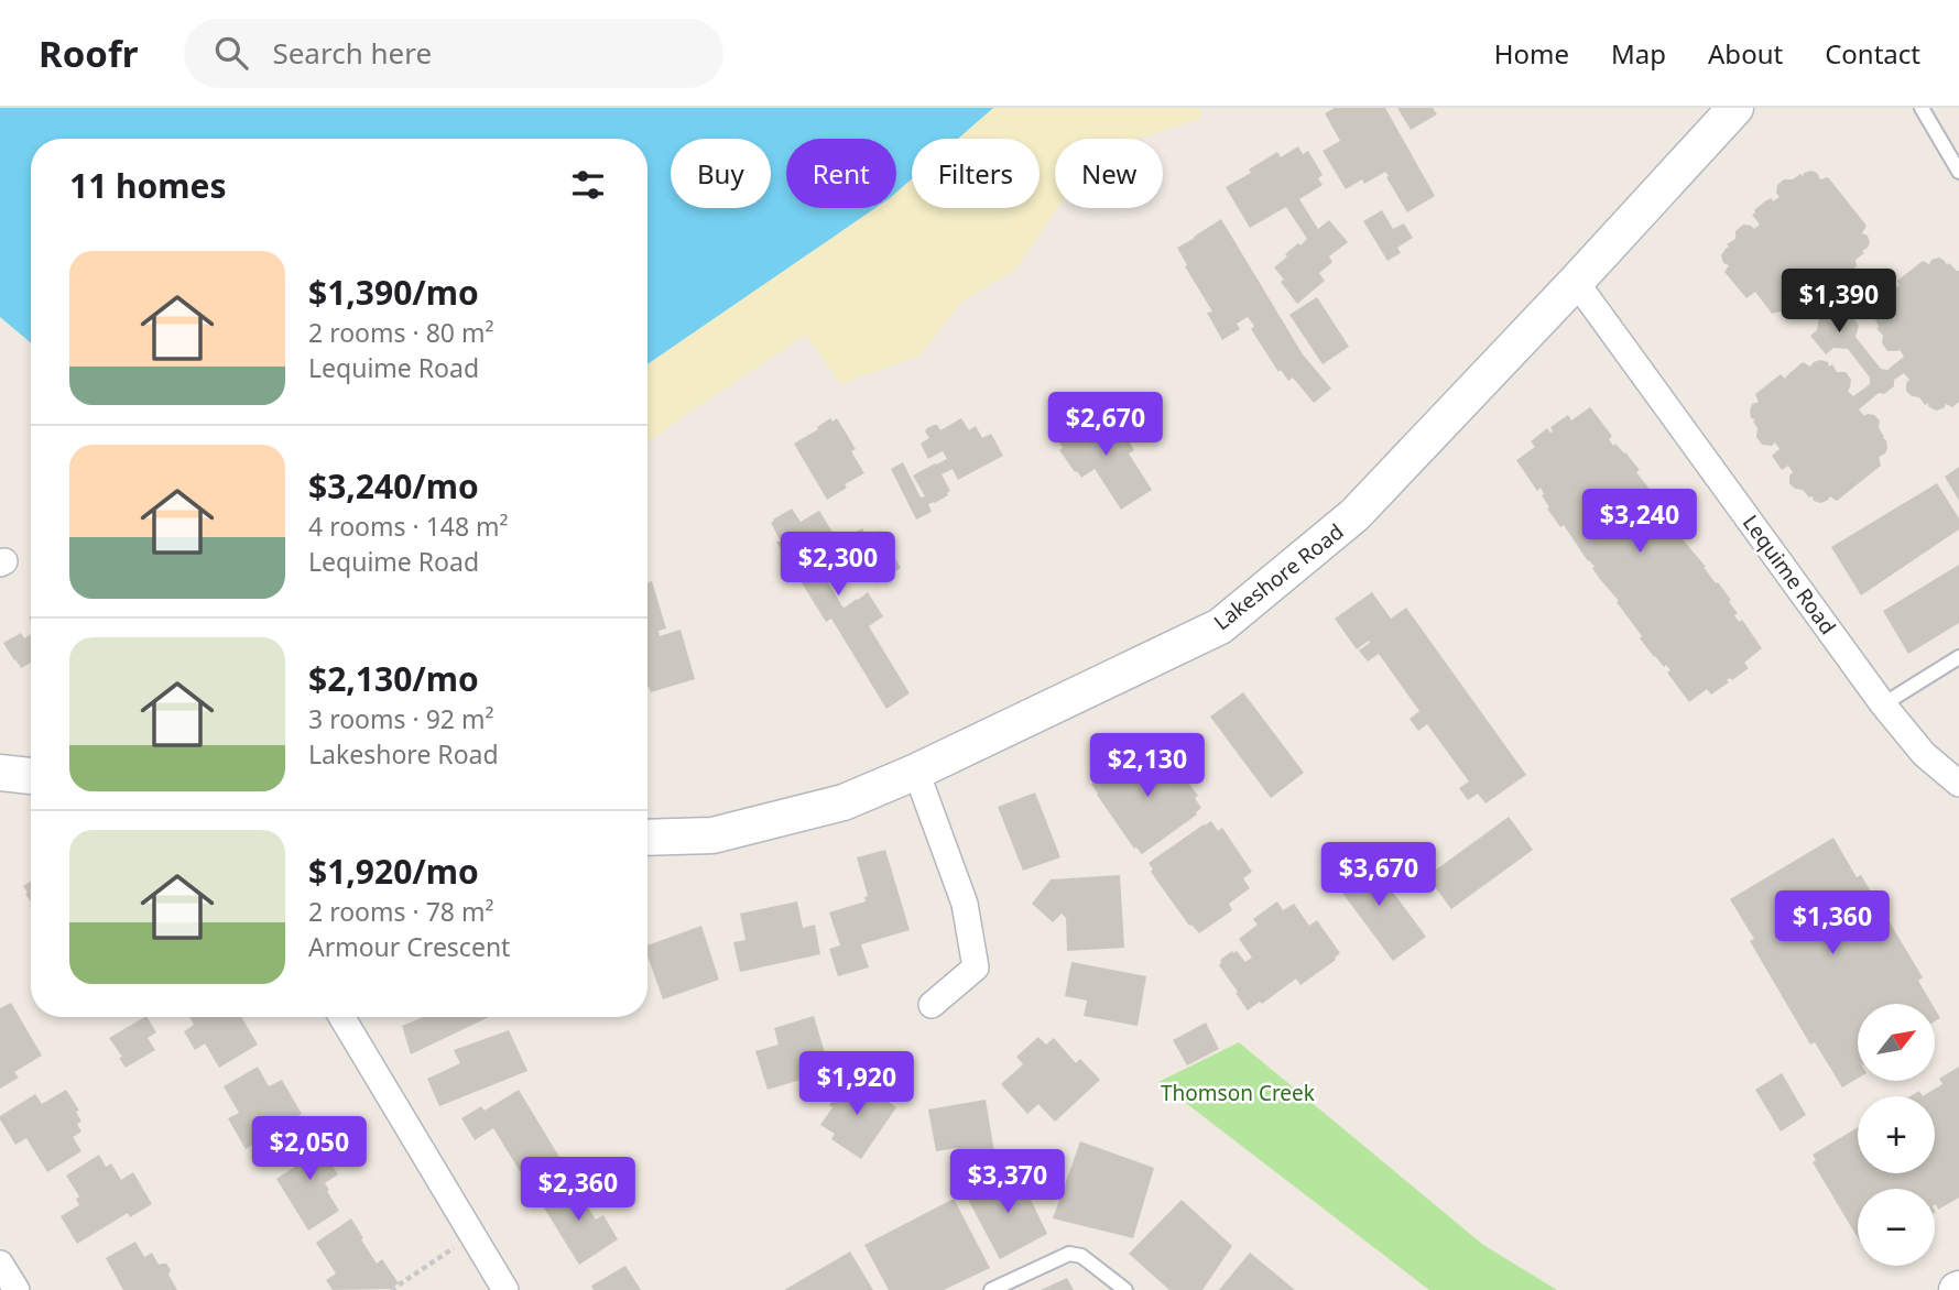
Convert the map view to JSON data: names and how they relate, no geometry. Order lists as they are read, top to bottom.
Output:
{
  "streets": {
    "main road": ["Lakeshore Road"],
    "street": ["Lequime Road"]
  },
  "crossings": [
    ["Lequime Road", "Lakeshore Road"]
  ],
  "parks": ["Thomson Creek"],
  "north": "top right",
  "page": {
    "header": "Roofr",
    "search": "Search here",
    "nav": [
      "Home",
      "Map",
      "About",
      "Contact"
    ],
    "chip": [
      "Buy",
      "Rent",
      "Filters",
      "New"
    ],
    "heading": "11 homes",
    "list": [
      {
        "name": "$1,390/mo",
        "note": "2 rooms · 80 m² · Lequime Road"
      },
      {
        "name": "$3,240/mo",
        "note": "4 rooms · 148 m² · Lequime Road"
      },
      {
        "name": "$2,130/mo",
        "note": "3 rooms · 92 m² · Lakeshore Road"
      },
      {
        "name": "$1,920/mo",
        "note": "2 rooms · 78 m² · Armour Crescent"
      }
    ],
    "price": [
      "$1,390",
      "$2,670",
      "$3,240",
      "$2,300",
      "$2,130",
      "$3,670",
      "$1,360",
      "$1,920",
      "$2,050",
      "$3,370",
      "$2,360"
    ],
    "map_buttons": ["+", "−"]
  }
}
